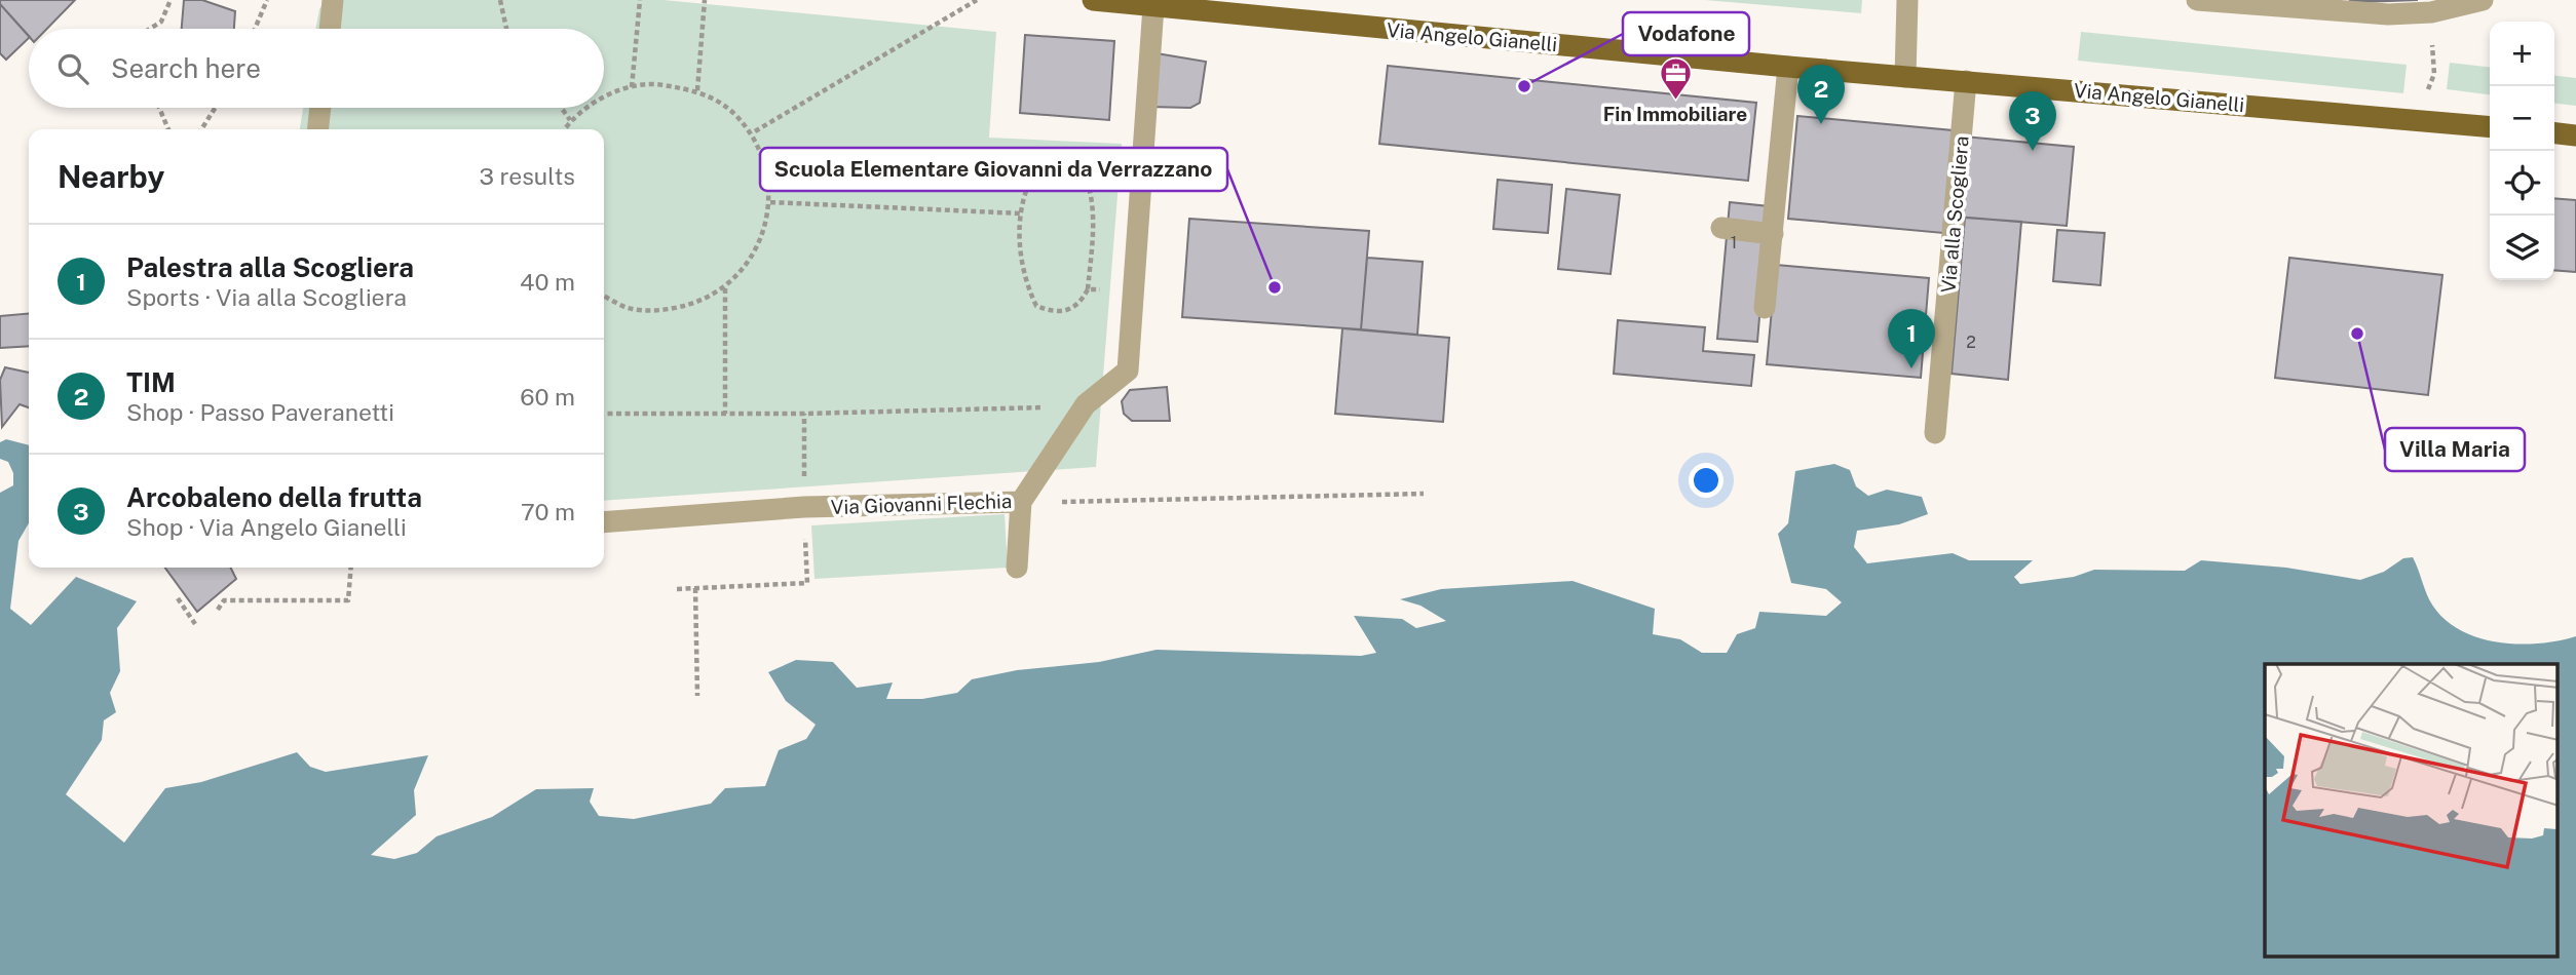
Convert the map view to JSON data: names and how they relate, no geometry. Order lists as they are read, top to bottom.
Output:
{
  "streets": {
    "main road": ["Via Angelo Gianelli"],
    "street": ["Via alla Scogliera", "Via Giovanni Flechia"]
  },
  "crossings": [
    ["Via Angelo Gianelli", "Via alla Scogliera"],
    ["Via Angelo Gianelli", "Via Giovanni Flechia"]
  ],
  "places": {
    "other": ["Vodafone", "Scuola Elementare Giovanni da Verrazzano", "Villa Maria"],
    "office": ["Fin Immobiliare"]
  },
  "house_numbers": ["1", "2"],
  "page": {
    "map_buttons": ["+", "−"],
    "search": "Search here",
    "pins": ["2", "3", "1"],
    "heading": ["Nearby", "3 results"],
    "list": [
      {
        "mark": "1",
        "name": "Palestra alla Scogliera",
        "note": "Sports · Via alla Scogliera",
        "value": "40 m"
      },
      {
        "mark": "2",
        "name": "TIM",
        "note": "Shop · Passo Paveranetti",
        "value": "60 m"
      },
      {
        "mark": "3",
        "name": "Arcobaleno della frutta",
        "note": "Shop · Via Angelo Gianelli",
        "value": "70 m"
      }
    ]
  }
}
